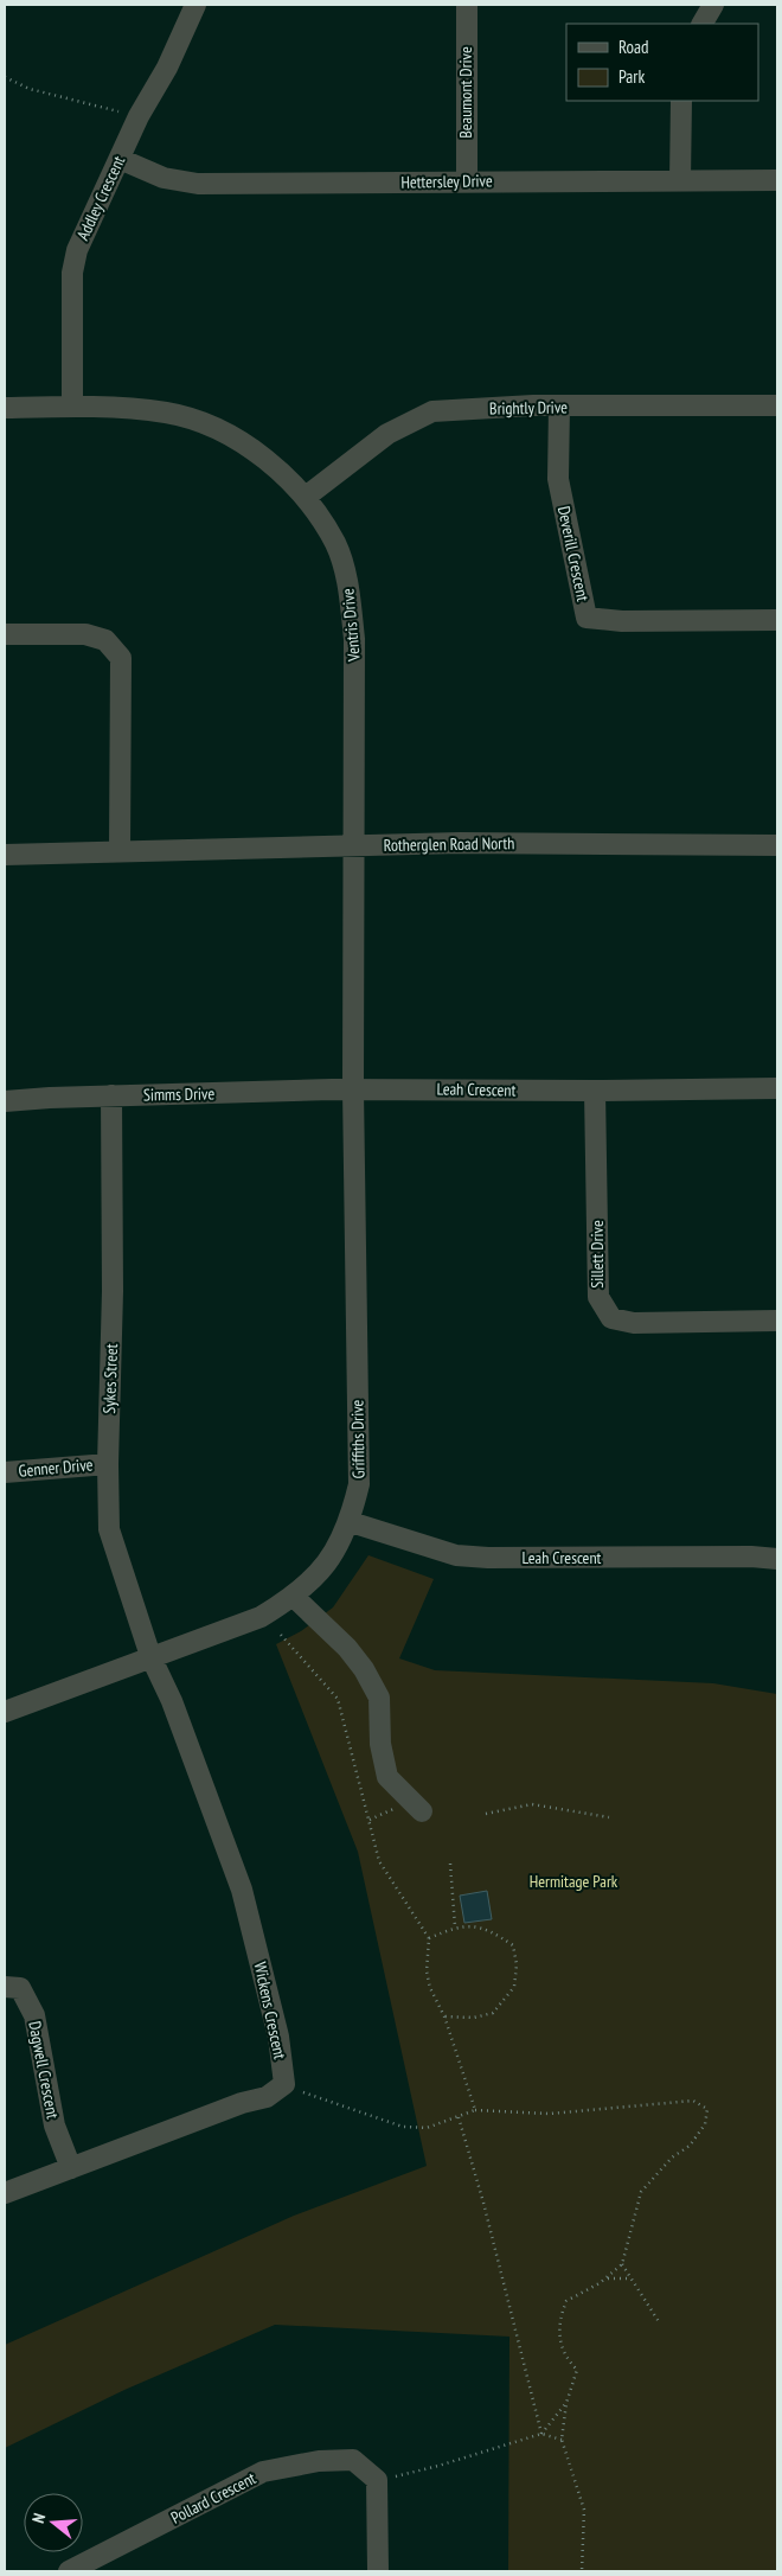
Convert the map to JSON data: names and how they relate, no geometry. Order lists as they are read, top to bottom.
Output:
{
  "streets": {
    "street": [
      "Beaumont Drive",
      "Hettersley Drive",
      "Addley Crescent",
      "Brightly Drive",
      "Deverill Crescent",
      "Ventris Drive",
      "Rotherglen Road North",
      "Leah Crescent",
      "Simms Drive",
      "Sillett Drive",
      "Sykes Street",
      "Griffiths Drive",
      "Genner Drive",
      "Wickens Crescent",
      "Dagwell Crescent",
      "Pollard Crescent"
    ]
  },
  "crossings": [
    ["Beaumont Drive", "Hettersley Drive"],
    ["Hettersley Drive", "Addley Crescent"],
    ["Addley Crescent", "Ventris Drive"],
    ["Brightly Drive", "Deverill Crescent"],
    ["Brightly Drive", "Ventris Drive"],
    ["Ventris Drive", "Rotherglen Road North"],
    ["Ventris Drive", "Leah Crescent"],
    ["Ventris Drive", "Simms Drive"],
    ["Ventris Drive", "Griffiths Drive"],
    ["Leah Crescent", "Simms Drive"],
    ["Leah Crescent", "Sillett Drive"],
    ["Leah Crescent", "Griffiths Drive"],
    ["Simms Drive", "Sykes Street"],
    ["Simms Drive", "Griffiths Drive"],
    ["Sykes Street", "Griffiths Drive"],
    ["Sykes Street", "Genner Drive"],
    ["Sykes Street", "Wickens Crescent"],
    ["Griffiths Drive", "Wickens Crescent"]
  ],
  "parks": ["Hermitage Park"],
  "legend": ["Road", "Park"],
  "north": "left"
}
